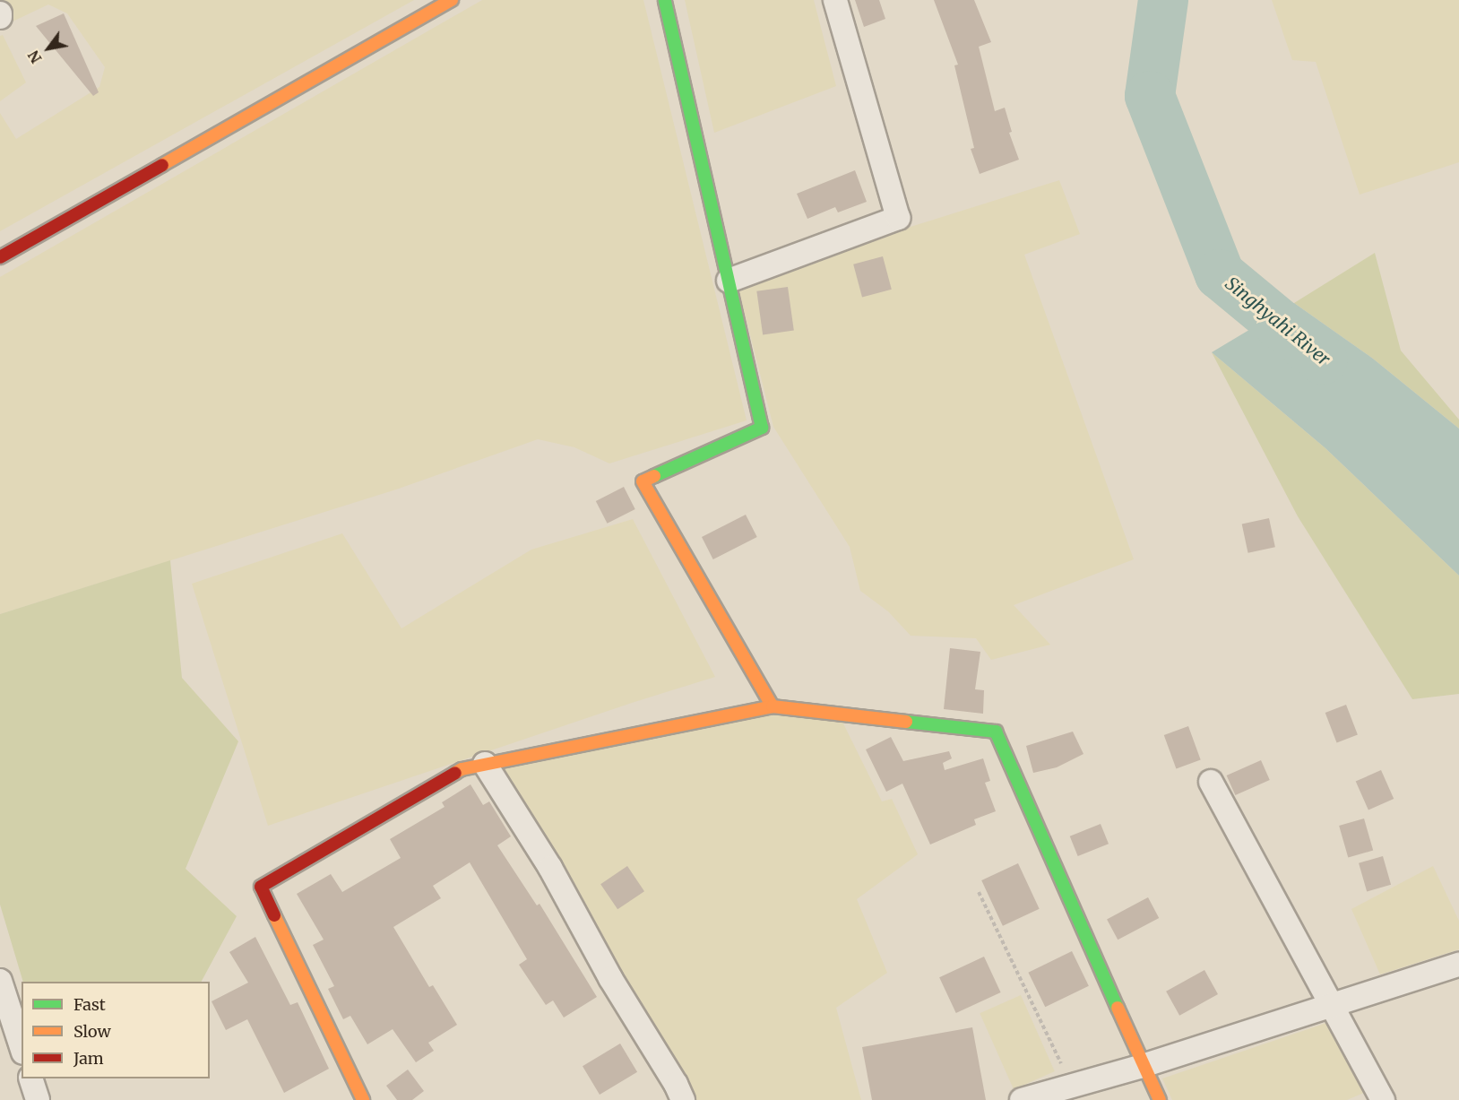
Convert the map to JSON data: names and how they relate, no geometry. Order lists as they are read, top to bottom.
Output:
{
  "water": ["Singhyahi River"],
  "legend": ["Fast", "Slow", "Jam"],
  "north": "bottom left"
}
